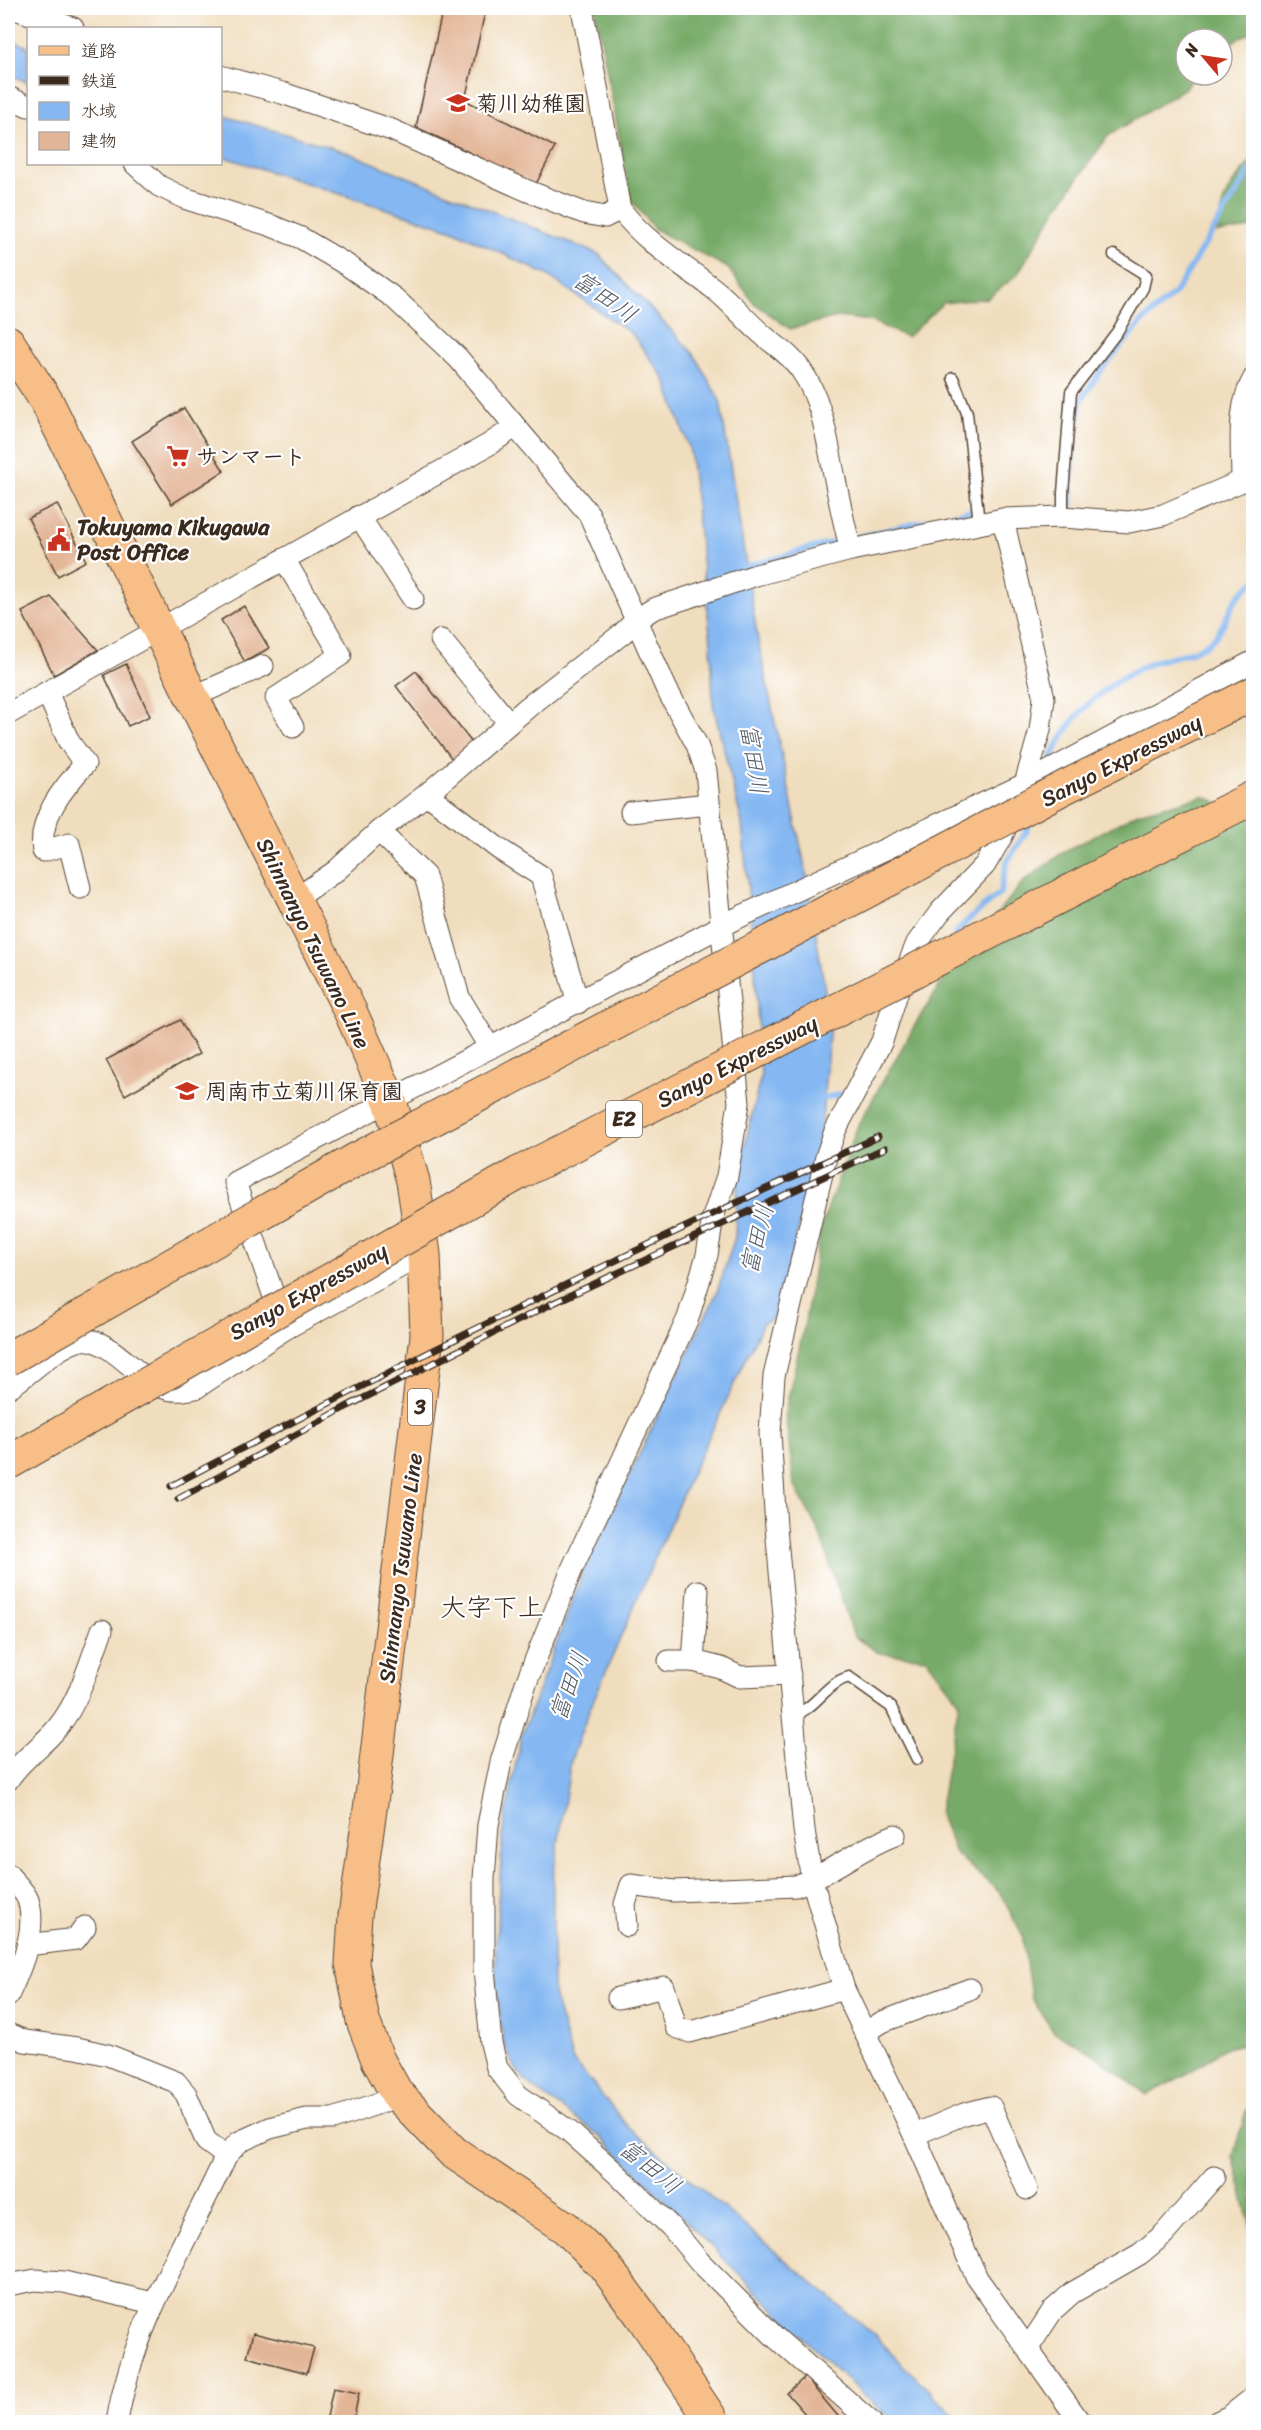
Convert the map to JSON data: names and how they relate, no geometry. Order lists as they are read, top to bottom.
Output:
{
  "streets": {
    "main road": [
      "Sanyo Expressway",
      "Shinnanyo Tsuwano Line",
      "E2",
      "3"
    ]
  },
  "districts": ["大字下上"],
  "water": ["富田川"],
  "places": {
    "school or university": ["菊川幼稚園", "周南市立菊川保育園"],
    "supermarket": ["サンマート"],
    "public building": ["Tokuyama Kikugawa Post Office"]
  },
  "legend": [
    "道路",
    "鉄道",
    "水域",
    "建物"
  ],
  "north": "top left"
}
